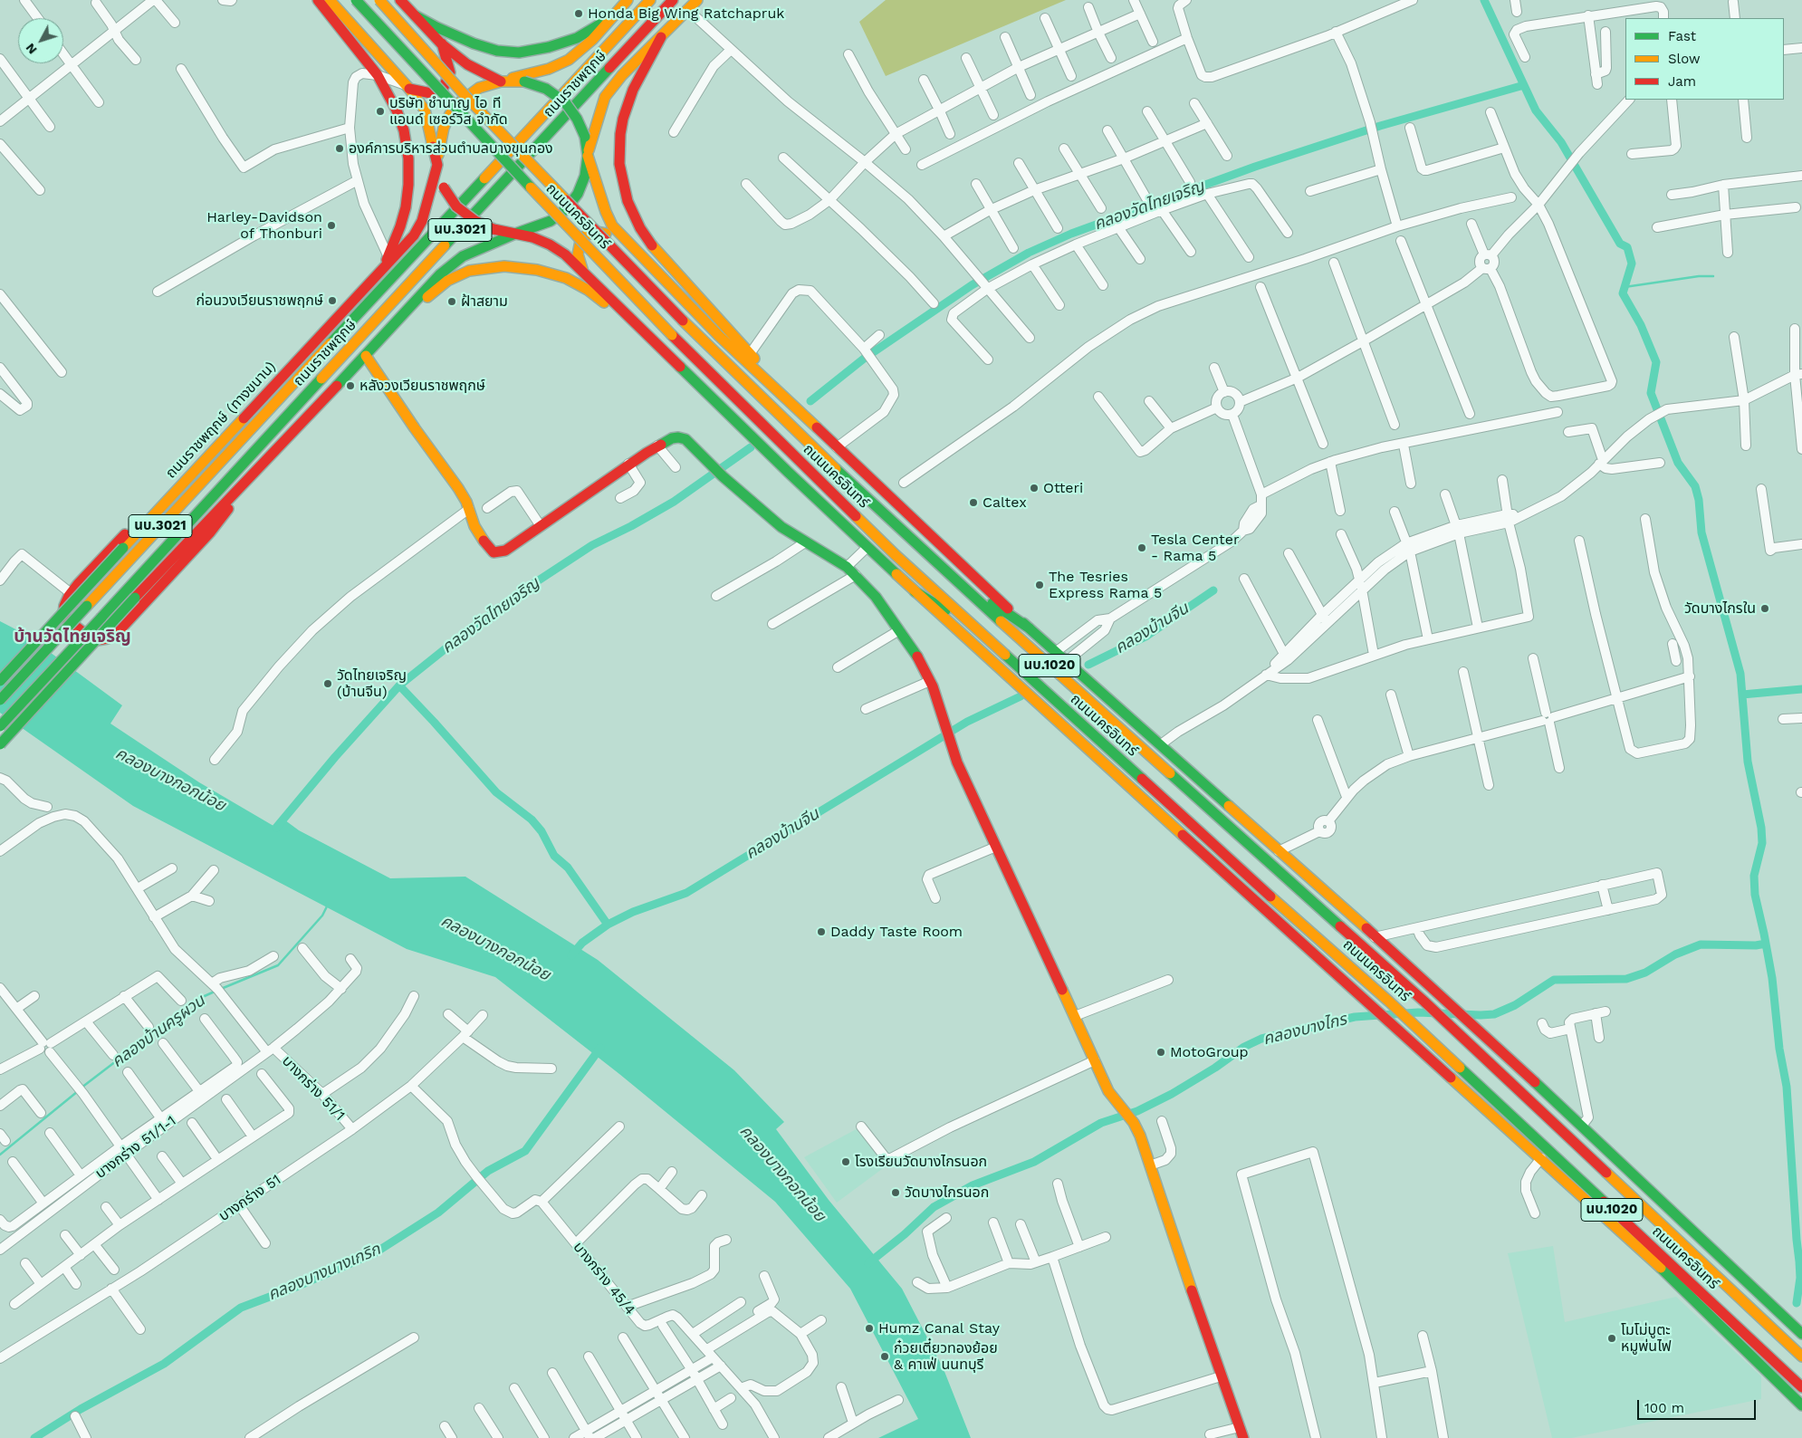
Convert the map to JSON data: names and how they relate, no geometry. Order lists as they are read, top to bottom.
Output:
{
  "streets": {
    "main road": [
      "ถนนราชพฤกษ์",
      "ถนนนครอินทร์",
      "นบ.3021",
      "ถนนราชพฤกษ์ (ทางขนาน)",
      "นบ.1020"
    ],
    "street": [
      "บางกร่าง 51/1",
      "บางกร่าง 51/1-1",
      "บางกร่าง 51",
      "บางกร่าง 45/4"
    ]
  },
  "crossings": [
    ["ถนนนครอินทร์", "นบ.3021"],
    ["ถนนนครอินทร์", "ถนนราชพฤกษ์ (ทางขนาน)"],
    ["นบ.3021", "ถนนราชพฤกษ์ (ทางขนาน)"],
    ["บางกร่าง 51/1", "บางกร่าง 51/1-1"],
    ["บางกร่าง 51/1", "บางกร่าง 51"]
  ],
  "districts": ["บ้านวัดไทยเจริญ"],
  "water": [
    "คลองวัดไทยเจริญ",
    "คลองบ้านจีน",
    "คลองบางกอกน้อย",
    "คลองบางไกร",
    "คลองบ้านครูผวน",
    "คลองบางนางเกริก"
  ],
  "places": [
    "Honda Big Wing Ratchapruk",
    "บริษัท ชำนาญ ไอ ที แอนด์ เซอร์วิส จำกัด",
    "องค์การบริหารส่วนตำบลบางขุนกอง",
    "Harley-Davidson of Thonburi",
    "ก่อนวงเวียนราชพฤกษ์",
    "ฝ้าสยาม",
    "หลังวงเวียนราชพฤกษ์",
    "Otteri",
    "Caltex",
    "Tesla Center - Rama 5",
    "The Tesries Express Rama 5",
    "วัดบางไกรใน",
    "วัดไทยเจริญ (บ้านจีน)",
    "Daddy Taste Room",
    "MotoGroup",
    "โรงเรียนวัดบางไกรนอก",
    "วัดบางไกรนอก",
    "Humz Canal Stay",
    "โมโม่บูตะ หมูพ่นไฟ",
    "ก๋วยเตี๋ยวทองย้อย & คาเฟ่ นนทบุรี"
  ],
  "legend": ["Fast", "Slow", "Jam"],
  "scale_bar": "100 m",
  "north": "bottom left"
}
